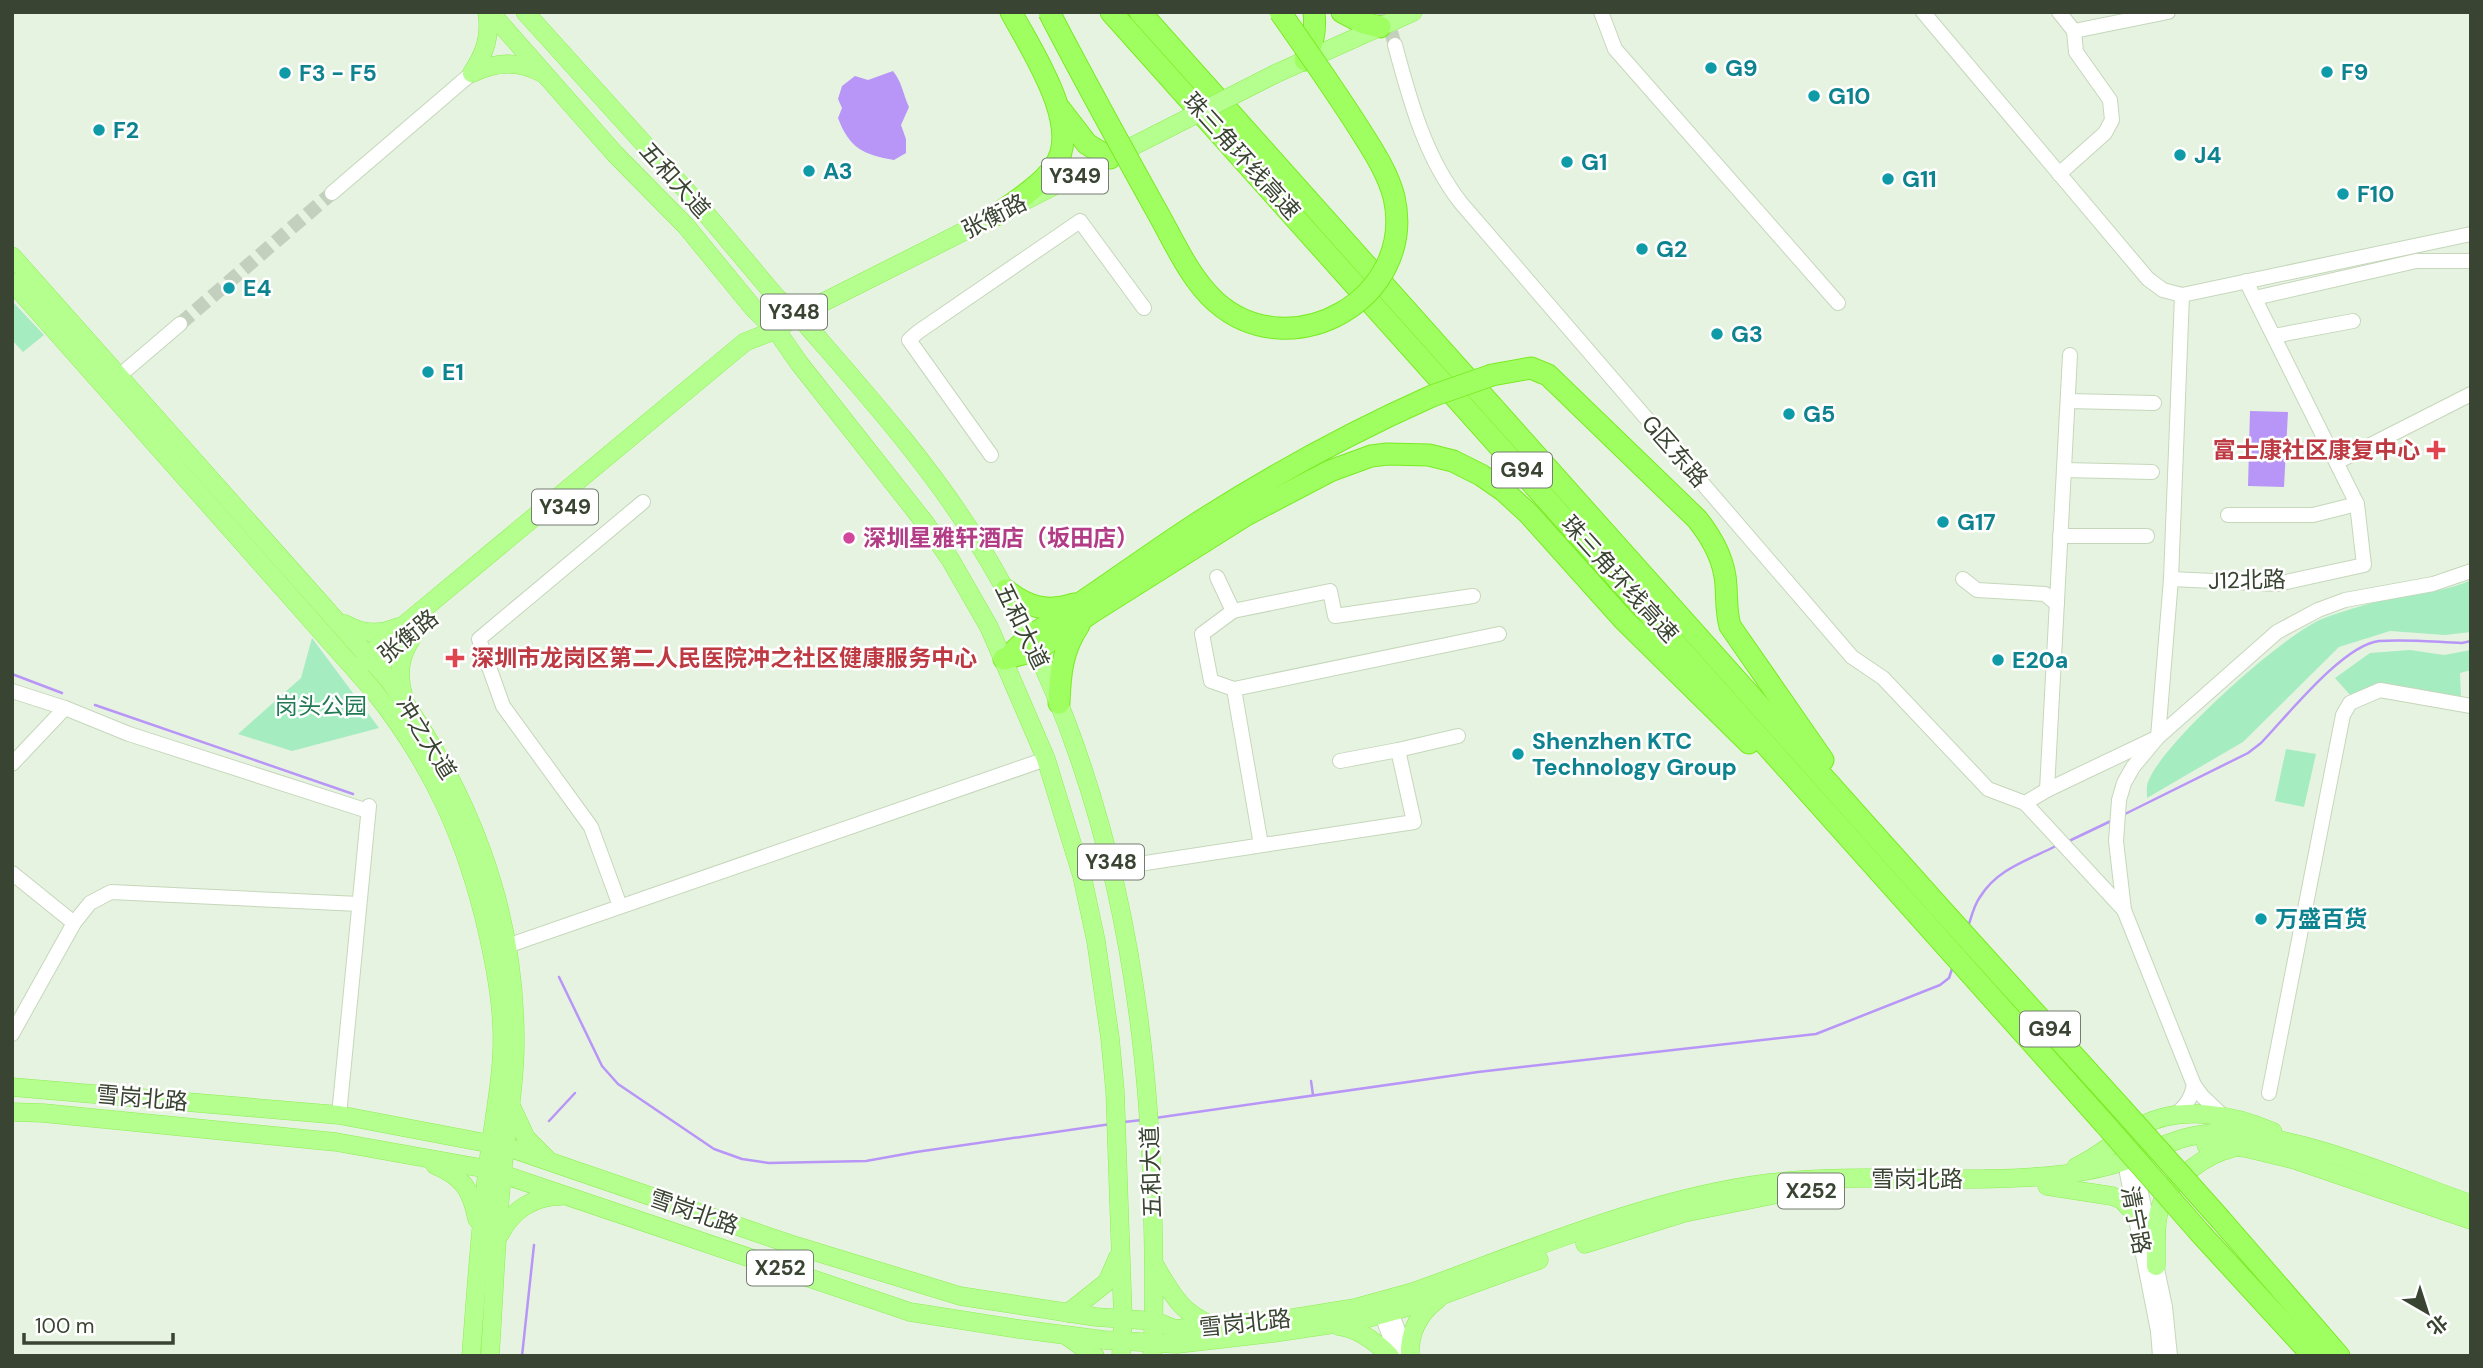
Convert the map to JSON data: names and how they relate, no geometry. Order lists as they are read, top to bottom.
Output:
{
  "streets": {
    "highway": ["珠三角环线高速", "G94"],
    "main road": [
      "Y349",
      "五和大道",
      "张衡路",
      "Y348",
      "冲之大道",
      "雪岗北路",
      "X252"
    ],
    "street": ["G区东路", "J12北路", "清宁路"]
  },
  "crossings": [
    ["珠三角环线高速", "G94"],
    ["五和大道", "张衡路"],
    ["五和大道", "雪岗北路"],
    ["张衡路", "冲之大道"],
    ["冲之大道", "雪岗北路"],
    ["雪岗北路", "清宁路"]
  ],
  "parks": ["岗头公园"],
  "places": {
    "other": [
      "G9",
      "F9",
      "F3 - F5",
      "G10",
      "F2",
      "J4",
      "G1",
      "A3",
      "G11",
      "F10",
      "G2",
      "E4",
      "G3",
      "E1",
      "G5",
      "G17",
      "深圳星雅轩酒店（坂田店）",
      "E20a",
      "Shenzhen KTC Technology Group",
      "万盛百货"
    ],
    "health": ["富士康社区康复中心", "深圳市龙岗区第二人民医院冲之社区健康服务中心"]
  },
  "scale_bar": "100 m",
  "north": "bottom right"
}
